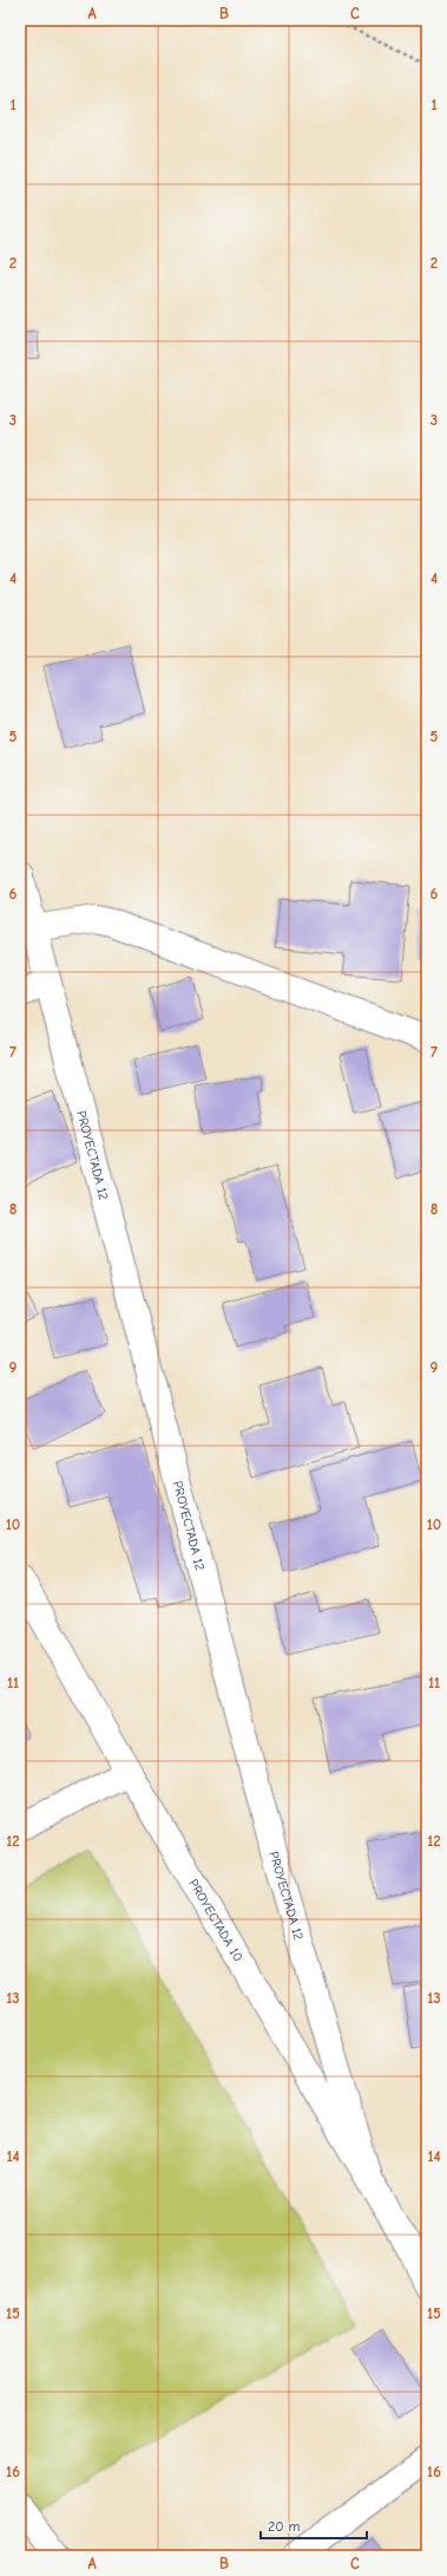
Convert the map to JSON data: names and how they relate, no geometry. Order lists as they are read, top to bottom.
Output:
{
  "streets": {
    "street": ["PROYECTADA 12", "PROYECTADA 10"]
  },
  "crossings": [
    ["PROYECTADA 12", "PROYECTADA 10"]
  ],
  "scale_bar": "20 m",
  "grid": {
    "columns": ["A", "B", "C"],
    "rows": [
      "1",
      "2",
      "3",
      "4",
      "5",
      "6",
      "7",
      "8",
      "9",
      "10",
      "11",
      "12",
      "13",
      "14",
      "15",
      "16"
    ]
  }
}
